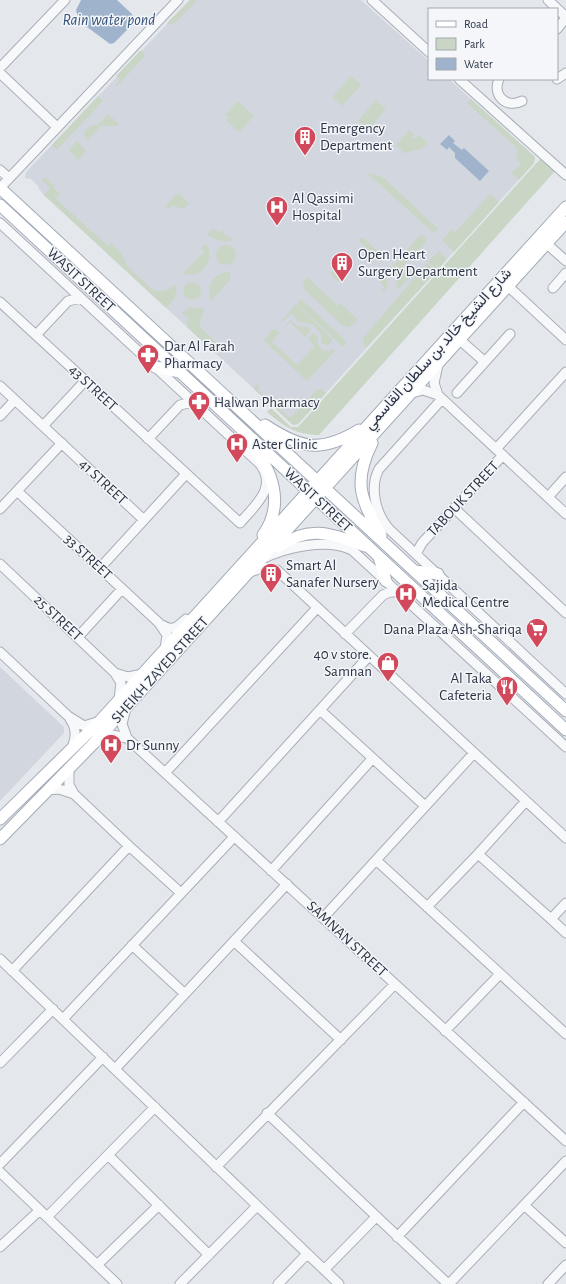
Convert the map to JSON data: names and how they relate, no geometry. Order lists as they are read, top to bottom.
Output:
{
  "streets": {
    "main road": ["WASIT STREET", "شارع الشيخ خالد بن سلطان القاسمي", "SHEIKH ZAYED STREET"],
    "street": [
      "43 STREET",
      "41 STREET",
      "TABOUK STREET",
      "33 STREET",
      "25 STREET",
      "SAMNAN STREET"
    ]
  },
  "crossings": [
    ["WASIT STREET", "شارع الشيخ خالد بن سلطان القاسمي"],
    ["WASIT STREET", "SHEIKH ZAYED STREET"],
    ["شارع الشيخ خالد بن سلطان القاسمي", "SHEIKH ZAYED STREET"],
    ["33 STREET", "25 STREET"],
    ["33 STREET", "SHEIKH ZAYED STREET"],
    ["25 STREET", "SHEIKH ZAYED STREET"]
  ],
  "water": ["Rain water pond"],
  "places": {
    "building": ["Emergency Department", "Open Heart Surgery Department", "Smart Al Sanafer Nursery"],
    "hospital": [
      "Al Qassimi Hospital",
      "Aster Clinic",
      "Sajida Medical Centre",
      "Dr Sunny"
    ],
    "pharmacy": ["Dar Al Farah Pharmacy", "Halwan Pharmacy"],
    "supermarket": ["Dana Plaza Ash-Shariqa"],
    "shop": ["40 v store. Samnan"],
    "restaurant": ["Al Taka Cafeteria"]
  },
  "legend": ["Road", "Park", "Water"]
}
